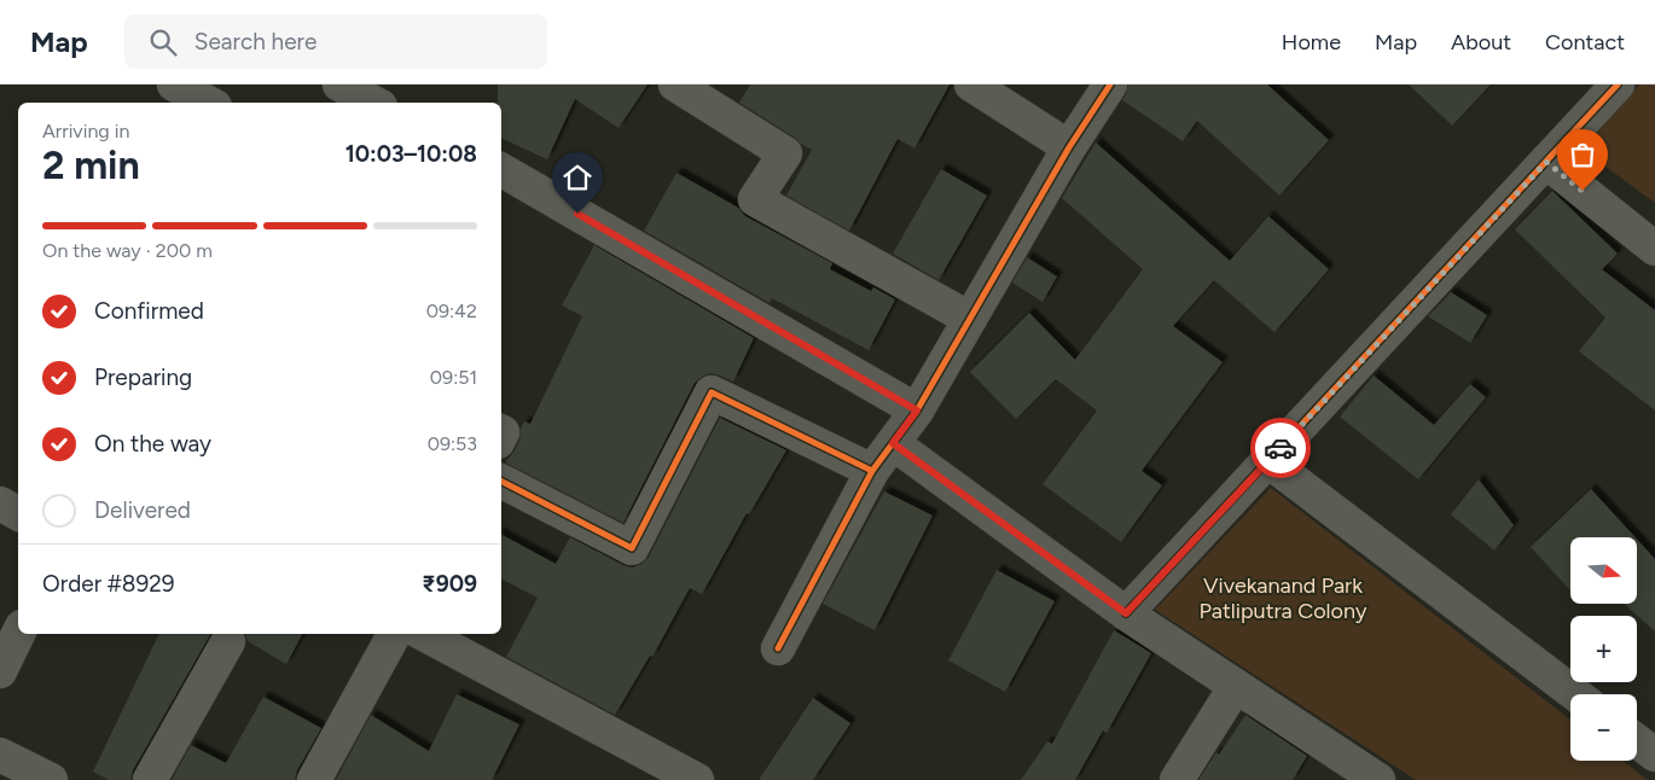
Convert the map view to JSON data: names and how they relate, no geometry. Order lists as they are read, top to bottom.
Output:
{
  "parks": ["Vivekanand Park Patliputra Colony"],
  "north": "right",
  "page": {
    "header": "Map",
    "search": "Search here",
    "nav": [
      "Home",
      "Map",
      "About",
      "Contact"
    ],
    "heading": ["2 min", "Arriving in", "10:03–10:08"],
    "panel": ["Order #8929", "₹909"],
    "bar": "On the way · 200 m",
    "list": [
      ["Confirmed", "09:42"],
      ["Preparing", "09:51"],
      ["On the way", "09:53"],
      "Delivered"
    ],
    "map_buttons": ["+", "−"]
  }
}
